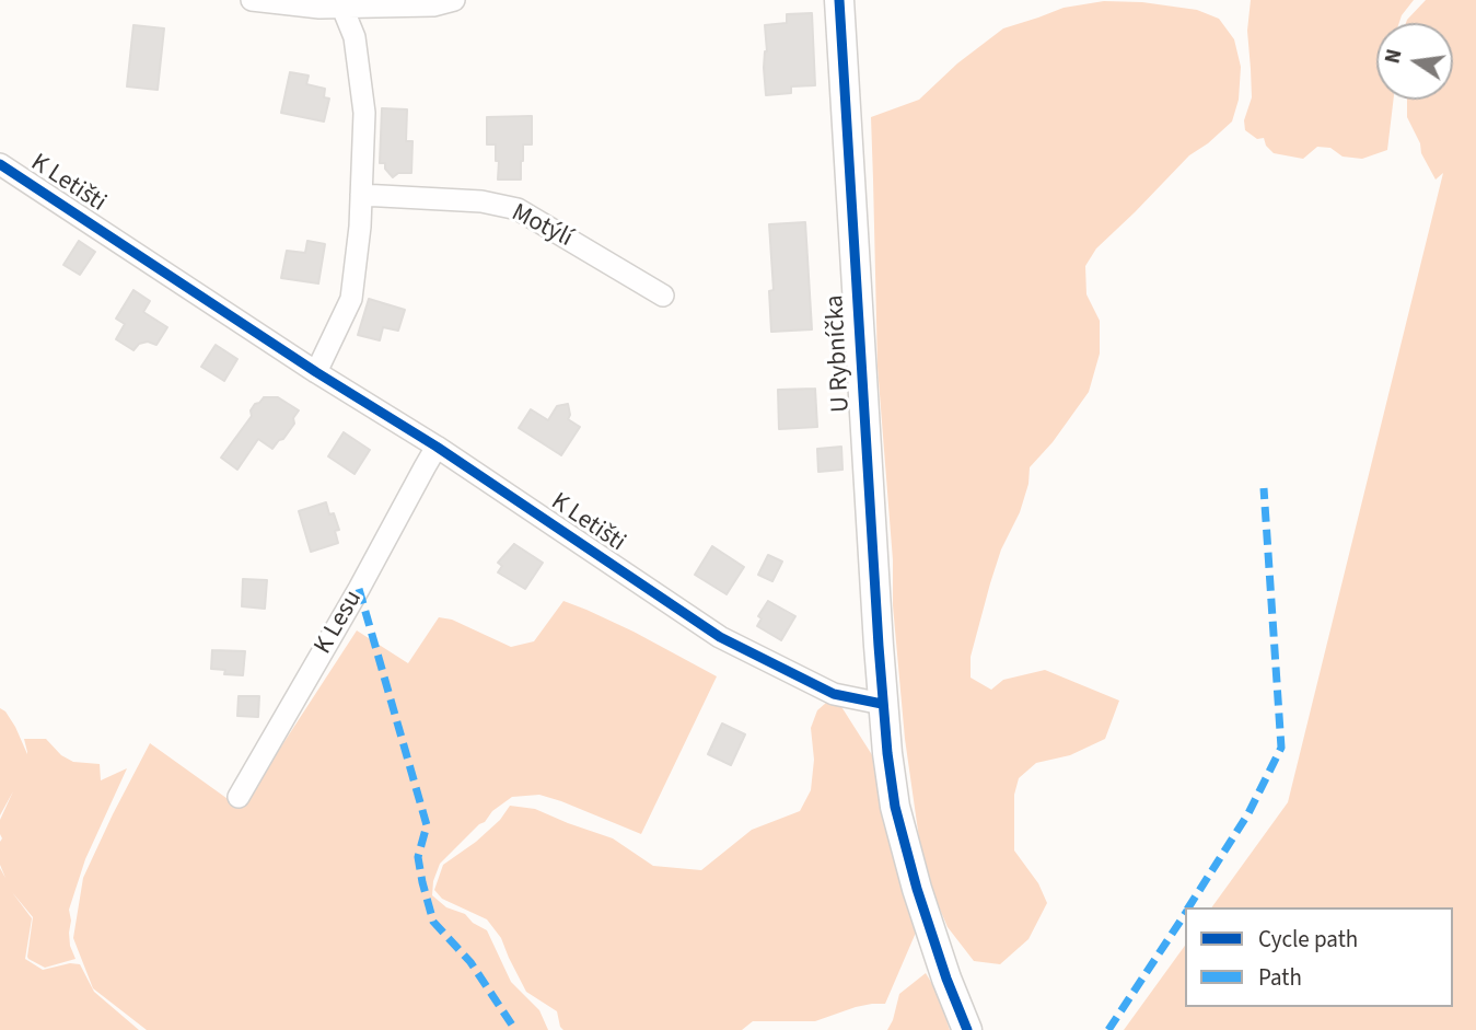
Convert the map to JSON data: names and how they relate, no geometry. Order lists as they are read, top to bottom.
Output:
{
  "streets": {
    "street": [
      "K Letišti",
      "Motýlí",
      "U Rybníčka",
      "K Lesu"
    ]
  },
  "crossings": [
    ["K Letišti", "U Rybníčka"],
    ["K Letišti", "K Lesu"]
  ],
  "legend": ["Cycle path", "Path"],
  "north": "left"
}
